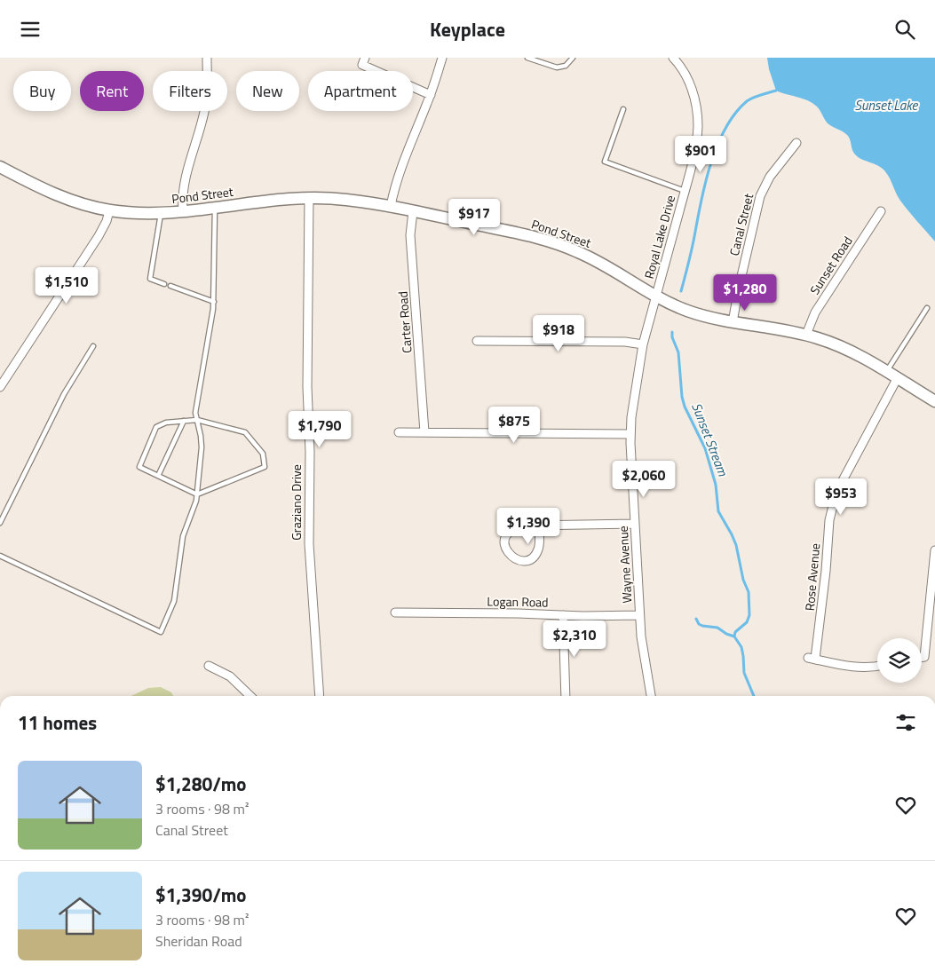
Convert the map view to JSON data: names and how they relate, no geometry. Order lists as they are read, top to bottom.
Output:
{
  "streets": {
    "main road": ["Pond Street"],
    "street": [
      "Canal Street",
      "Royal Lake Drive",
      "Sunset Road",
      "Carter Road",
      "Graziano Drive",
      "Wayne Avenue",
      "Rose Avenue",
      "Logan Road"
    ]
  },
  "crossings": [
    ["Pond Street", "Canal Street"],
    ["Pond Street", "Royal Lake Drive"],
    ["Pond Street", "Sunset Road"],
    ["Pond Street", "Carter Road"],
    ["Pond Street", "Graziano Drive"],
    ["Pond Street", "Wayne Avenue"],
    ["Pond Street", "Rose Avenue"],
    ["Royal Lake Drive", "Wayne Avenue"],
    ["Wayne Avenue", "Logan Road"]
  ],
  "water": ["Sunset Lake", "Sunset Stream"],
  "page": {
    "header": "Keyplace",
    "chip": [
      "Buy",
      "Rent",
      "Filters",
      "New",
      "Apartment"
    ],
    "price": [
      "$901",
      "$917",
      "$1,510",
      "$1,280",
      "$918",
      "$875",
      "$1,790",
      "$2,060",
      "$953",
      "$1,390",
      "$2,310"
    ],
    "heading": "11 homes",
    "list": [
      {
        "name": "$1,280/mo",
        "note": "3 rooms · 98 m² · Canal Street"
      },
      {
        "name": "$1,390/mo",
        "note": "3 rooms · 98 m² · Sheridan Road"
      }
    ]
  }
}
